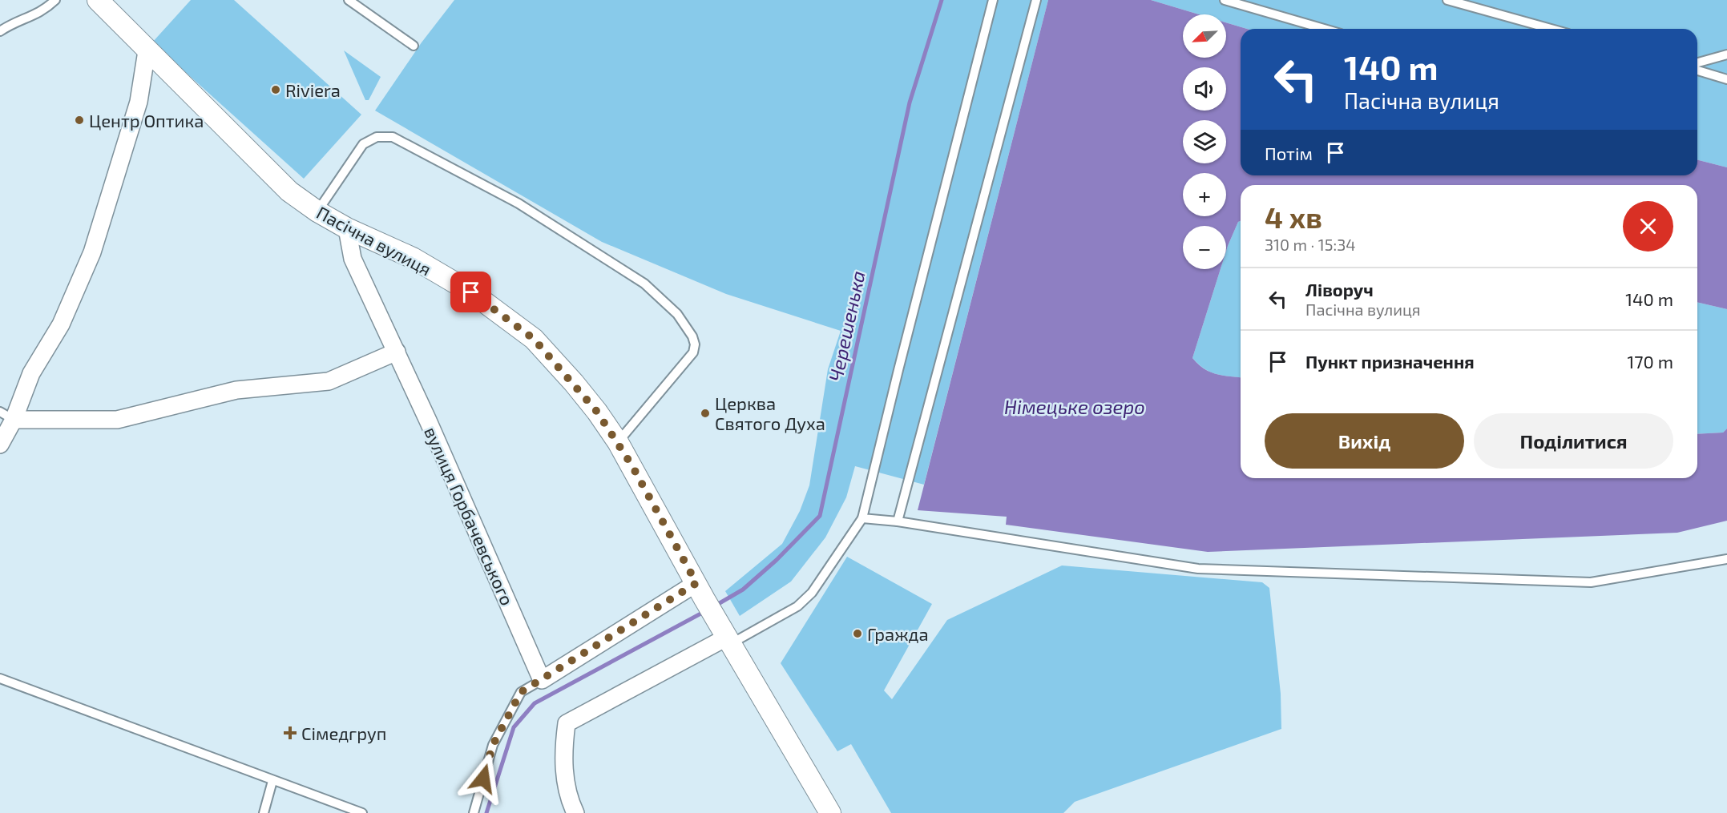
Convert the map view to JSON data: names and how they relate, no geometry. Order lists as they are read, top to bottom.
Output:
{
  "streets": {
    "street": ["Пасічна вулиця", "вулиця Горбачевського"]
  },
  "crossings": [
    ["Пасічна вулиця", "вулиця Горбачевського"]
  ],
  "water": ["Черешенька", "Німецьке озеро"],
  "places": {
    "other": [
      "Riviera",
      "Центр Оптика",
      "Церква Святого Духа",
      "Гражда"
    ],
    "health": ["Сімедгруп"]
  },
  "north": "bottom left",
  "page": {
    "map_buttons": ["+", "−"],
    "turn": ["140 m", "Пасічна вулиця"],
    "then": "Потім",
    "heading": ["4 хв", "310 m · 15:34"],
    "list": [
      {
        "name": "Ліворуч",
        "note": "Пасічна вулиця",
        "value": "140 m"
      },
      {
        "name": "Пункт призначення",
        "value": "170 m"
      }
    ],
    "buttons": ["Вихід", "Поділитися"]
  }
}
